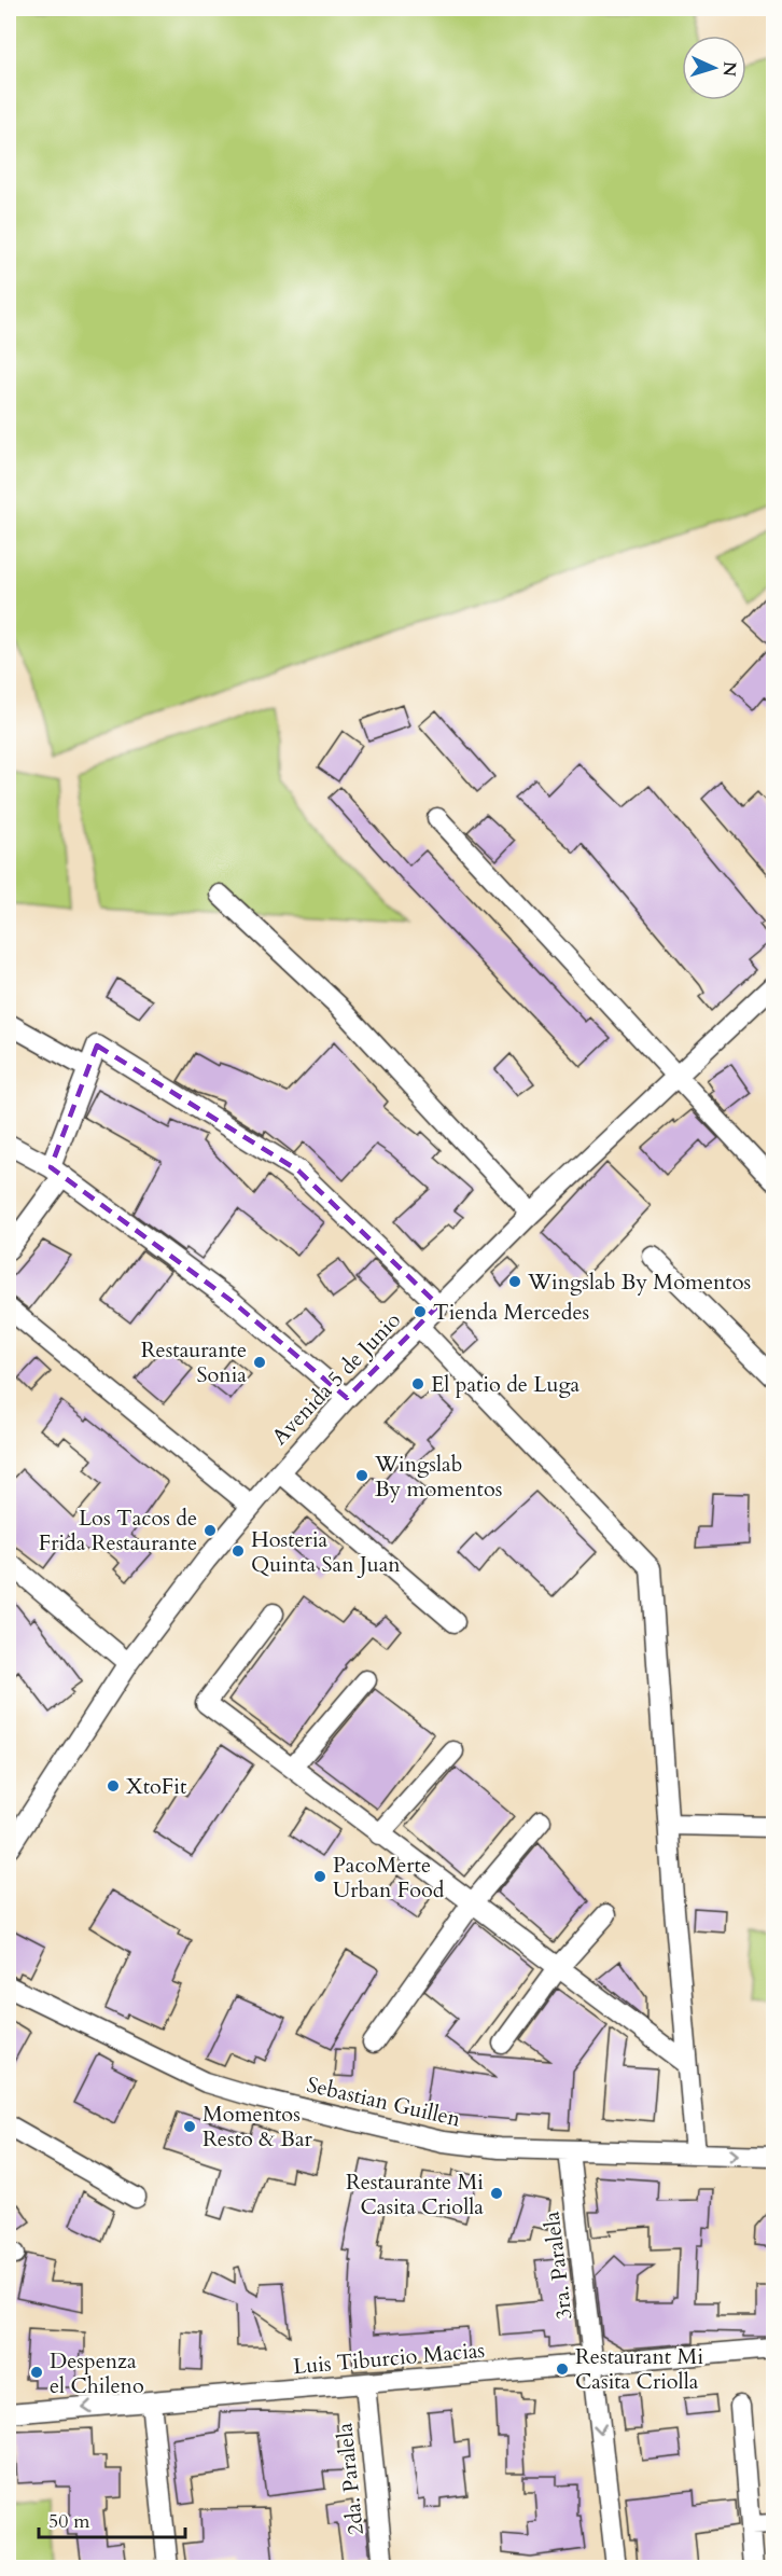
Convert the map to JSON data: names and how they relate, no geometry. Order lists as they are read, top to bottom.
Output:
{
  "streets": {
    "street": [
      "Avenida 5 de Junio",
      "Sebastian Guillen",
      "3ra. Paralela",
      "Luis Tiburcio Macias",
      "2da. Paralela"
    ]
  },
  "crossings": [
    ["Sebastian Guillen", "3ra. Paralela"],
    ["3ra. Paralela", "Luis Tiburcio Macias"],
    ["Luis Tiburcio Macias", "2da. Paralela"]
  ],
  "places": [
    "Wingslab By Momentos",
    "Tienda Mercedes",
    "Restaurante Sonia",
    "El patio de Luga",
    "Wingslab By momentos",
    "Los Tacos de Frida Restaurante",
    "Hosteria Quinta San Juan",
    "XtoFit",
    "PacoMerte Urban Food",
    "Momentos Resto & Bar",
    "Restaurante Mi Casita Criolla",
    "Restaurant Mi Casita Criolla",
    "Despenza el Chileno"
  ],
  "scale_bar": "50 m",
  "north": "right"
}
